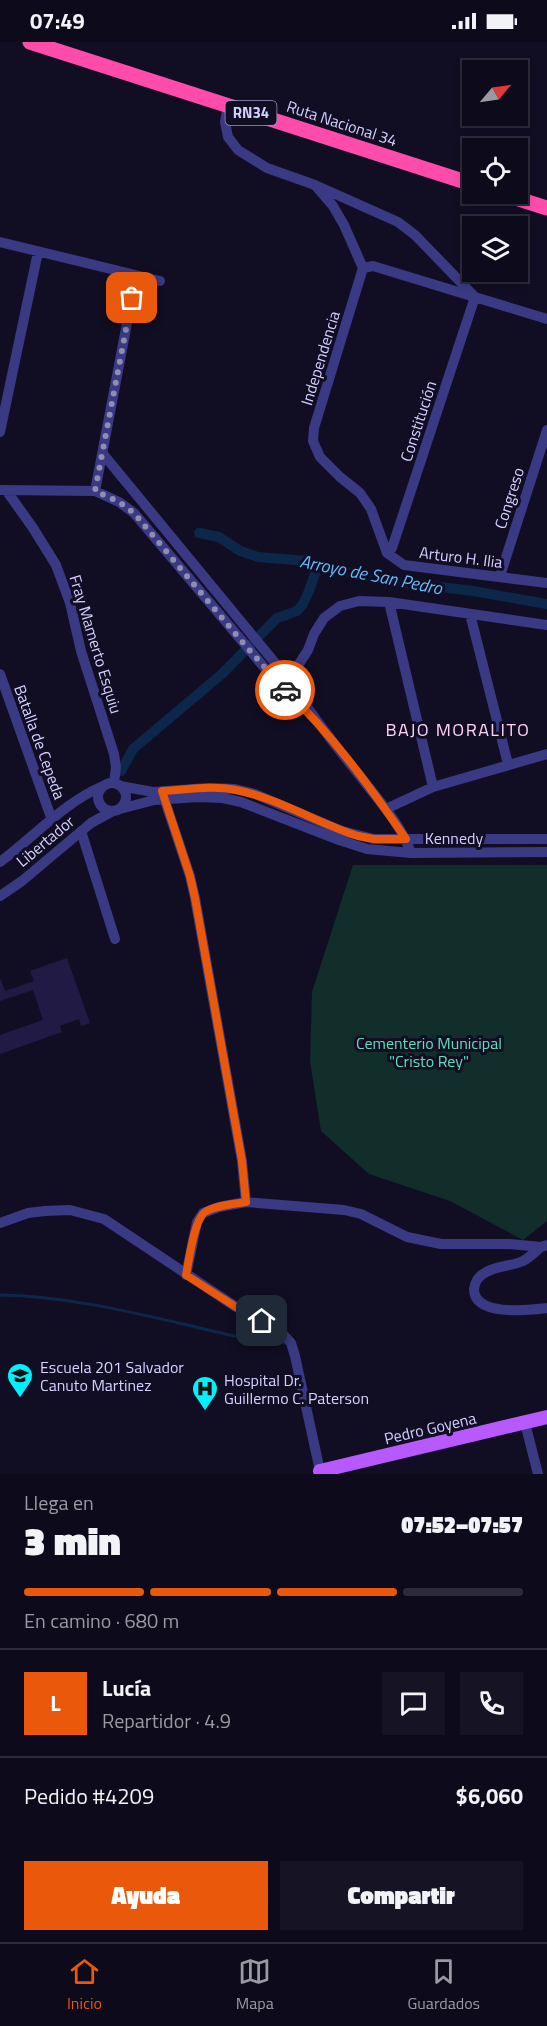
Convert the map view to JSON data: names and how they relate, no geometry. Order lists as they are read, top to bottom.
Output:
{
  "streets": {
    "highway": ["RN34", "Ruta Nacional 34"],
    "main road": ["Pedro Goyena"],
    "street": [
      "Independencia",
      "Constitución",
      "Congreso",
      "Arturo H. Ilia",
      "Fray Mamerto Esquiu",
      "Batalla de Cepeda",
      "Kennedy",
      "Libertador"
    ]
  },
  "crossings": [
    ["Independencia", "Constitución"],
    ["Independencia", "Arturo H. Ilia"],
    ["Constitución", "Arturo H. Ilia"],
    ["Congreso", "Arturo H. Ilia"],
    ["Fray Mamerto Esquiu", "Kennedy"],
    ["Fray Mamerto Esquiu", "Libertador"],
    ["Batalla de Cepeda", "Libertador"],
    ["Kennedy", "Libertador"]
  ],
  "districts": ["BAJO MORALITO"],
  "water": ["Arroyo de San Pedro"],
  "parks": ["Cementerio Municipal \"Cristo Rey\""],
  "places": {
    "school or university": ["Escuela 201 Salvador Canuto Martinez"],
    "hospital": ["Hospital Dr. Guillermo C. Paterson"]
  },
  "north": "top right",
  "page": {
    "status": "07:49",
    "heading": ["3 min", "Llega en", "07:52–07:57"],
    "panel": [
      "Lucía",
      "Repartidor · 4.9",
      "Pedido #4209",
      "$6,060"
    ],
    "bar": "En camino · 680 m",
    "round": "L",
    "buttons": ["Ayuda", "Compartir"],
    "tabs": ["Inicio", "Mapa", "Guardados"]
  }
}
